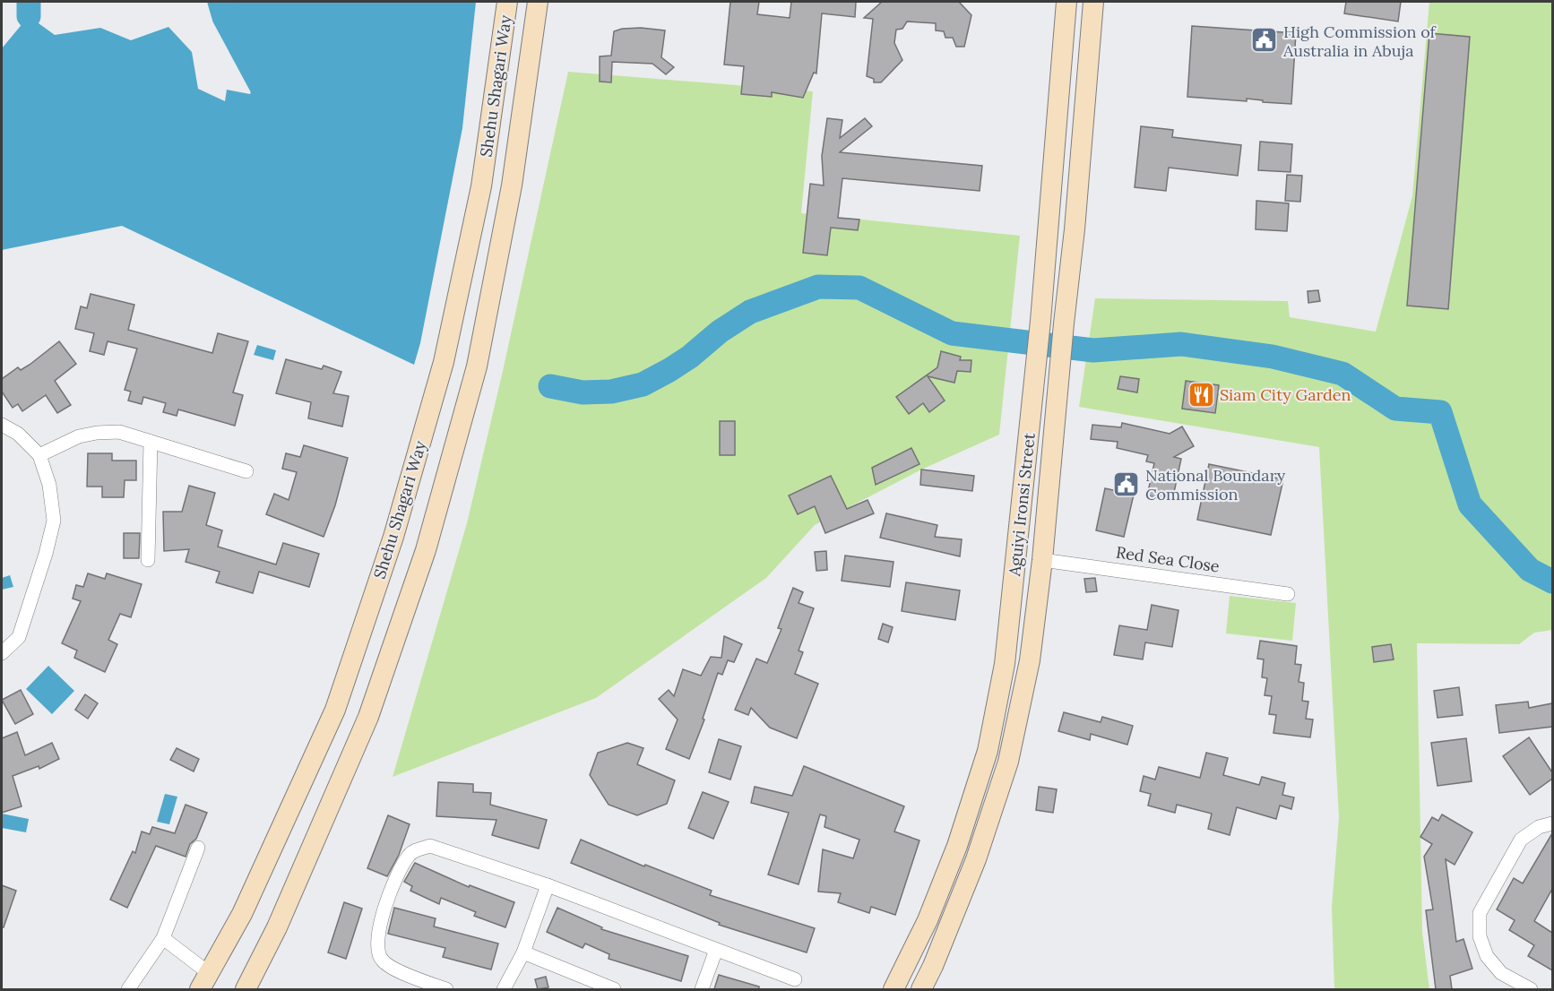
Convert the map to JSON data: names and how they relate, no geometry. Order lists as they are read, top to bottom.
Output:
{
  "streets": {
    "main road": ["Shehu Shagari Way", "Aguiyi Ironsi Street"],
    "street": ["Red Sea Close"]
  },
  "crossings": [
    ["Aguiyi Ironsi Street", "Red Sea Close"]
  ],
  "places": {
    "public building": ["High Commission of Australia in Abuja", "National Boundary Commission"],
    "restaurant": ["Siam City Garden"]
  }
}
